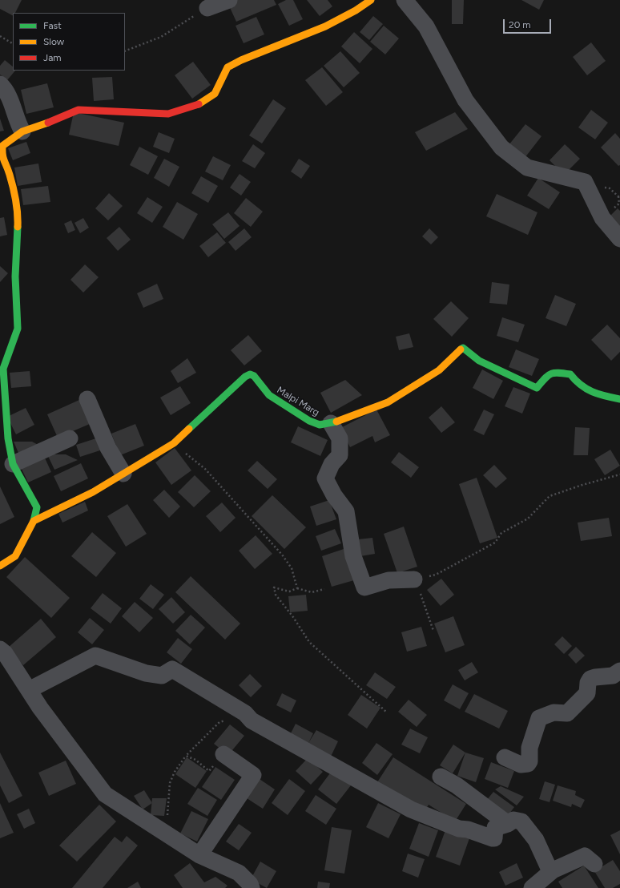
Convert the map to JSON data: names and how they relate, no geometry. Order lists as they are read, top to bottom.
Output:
{
  "streets": {
    "street": ["Malpi Marg"]
  },
  "legend": ["Fast", "Slow", "Jam"],
  "scale_bar": "20 m"
}
